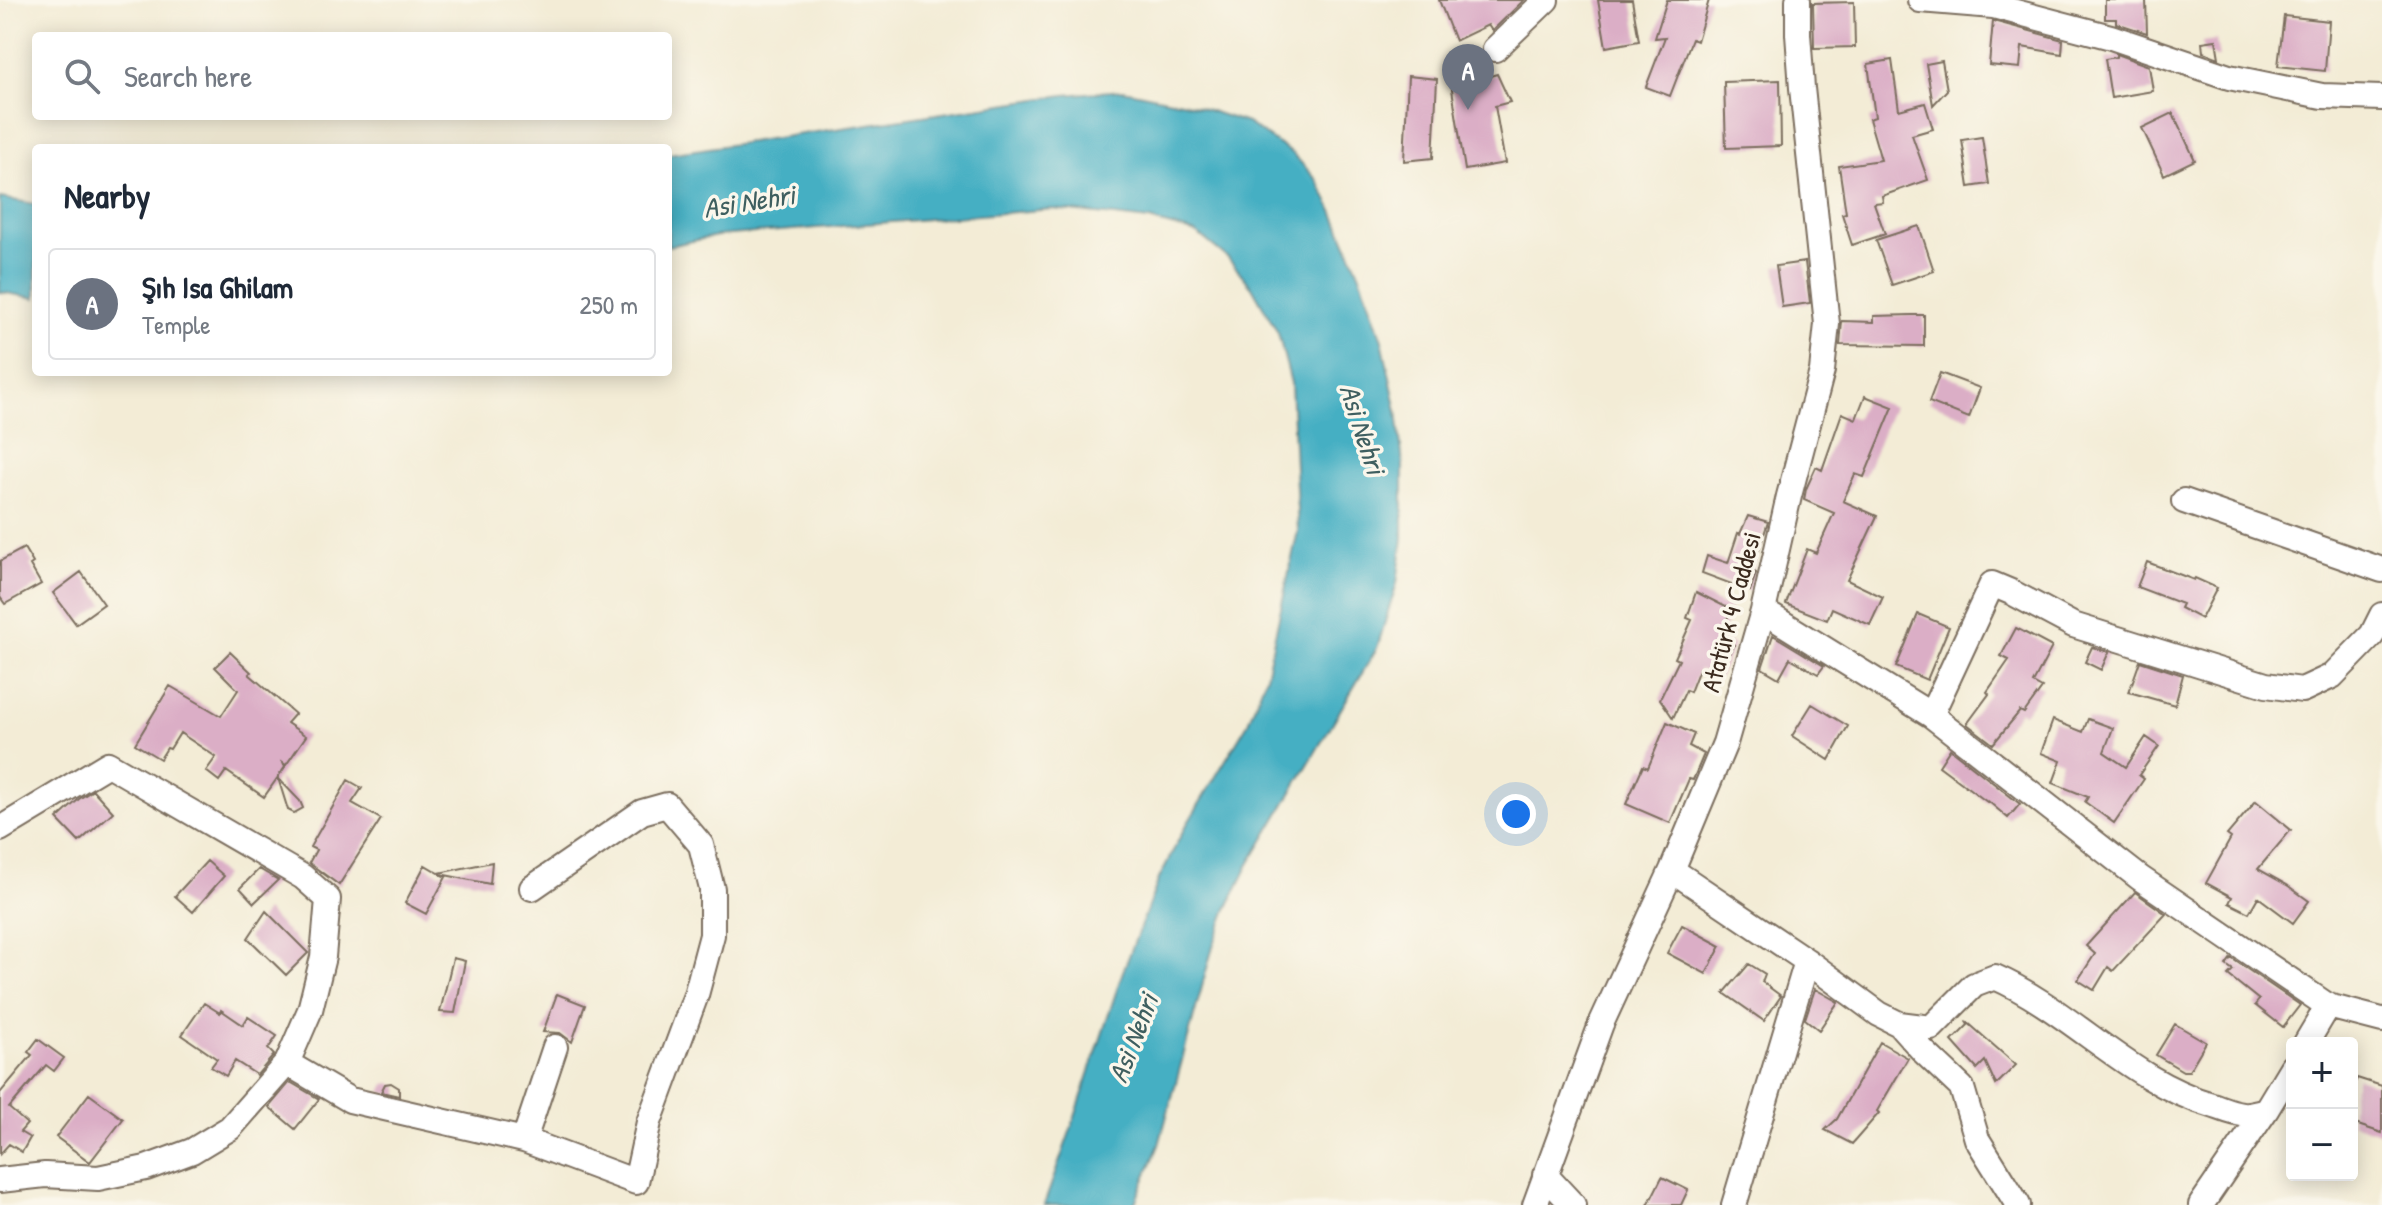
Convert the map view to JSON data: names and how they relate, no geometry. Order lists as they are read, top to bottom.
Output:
{
  "streets": {
    "street": ["Atatürk 4 Caddesi"]
  },
  "water": ["Asi Nehri"],
  "page": {
    "search": "Search here",
    "pins": "A",
    "heading": "Nearby",
    "list": [
      {
        "mark": "A",
        "name": "Şıh Isa Ghilam",
        "note": "Temple",
        "value": "250 m"
      }
    ],
    "map_buttons": ["+", "−"]
  }
}
